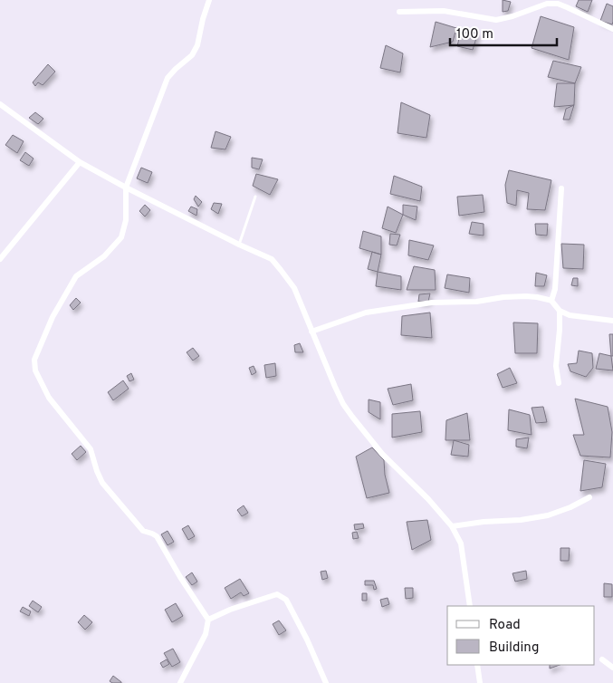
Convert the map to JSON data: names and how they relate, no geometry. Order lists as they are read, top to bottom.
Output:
{
  "legend": ["Road", "Building"],
  "scale_bar": "100 m"
}
